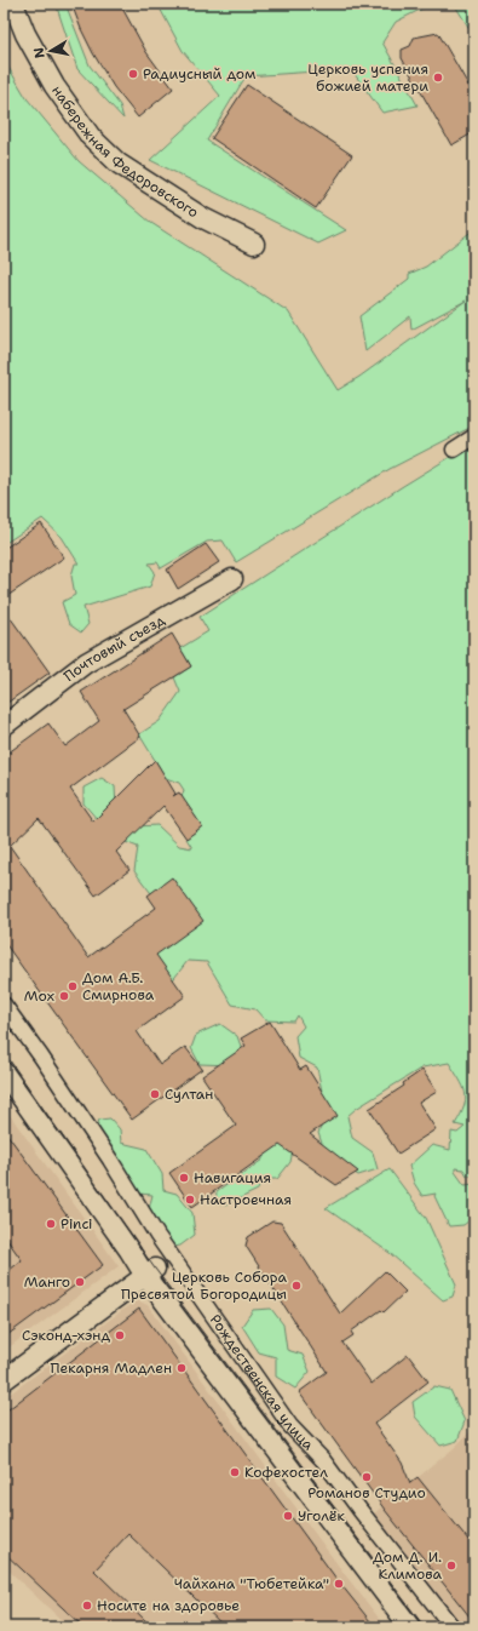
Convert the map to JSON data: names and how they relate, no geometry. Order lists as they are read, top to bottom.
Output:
{
  "streets": {
    "street": ["набережная Федоровского", "Почтовый съезд", "Рождественская улица"]
  },
  "places": [
    "Радиусный дом",
    "Церковь успения божией матери",
    "Дом А.Б. Смирнова",
    "Мох",
    "Султан",
    "Навигация",
    "Настроечная",
    "Pinci",
    "Манго",
    "Церковь Собора Пресвятой Богородицы",
    "Сэконд-хэнд",
    "Пекарня Мадлен",
    "Кофехостел",
    "Романов Студио",
    "Уголёк",
    "Дом Д. И. Климова",
    "Чайхана \"Тюбетейка\"",
    "Носите на здоровье"
  ],
  "north": "left"
}
